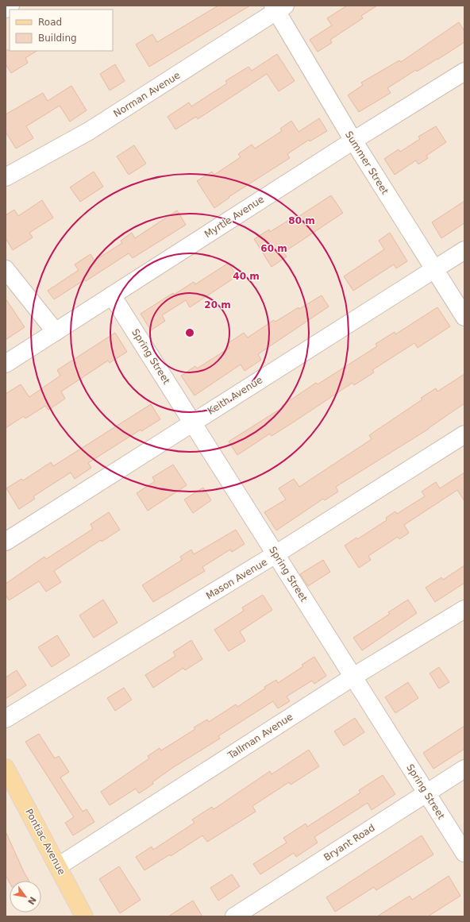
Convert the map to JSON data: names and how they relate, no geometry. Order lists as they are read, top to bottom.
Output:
{
  "streets": {
    "main road": ["Pontiac Avenue"],
    "street": [
      "Norman Avenue",
      "Summer Street",
      "Myrtle Avenue",
      "Spring Street",
      "Keith Avenue",
      "Mason Avenue",
      "Tallman Avenue",
      "Bryant Road"
    ]
  },
  "crossings": [
    ["Norman Avenue", "Summer Street"],
    ["Summer Street", "Myrtle Avenue"],
    ["Summer Street", "Keith Avenue"],
    ["Myrtle Avenue", "Spring Street"],
    ["Spring Street", "Keith Avenue"],
    ["Spring Street", "Mason Avenue"],
    ["Spring Street", "Tallman Avenue"],
    ["Spring Street", "Bryant Road"],
    ["Tallman Avenue", "Pontiac Avenue"]
  ],
  "legend": ["Road", "Building"],
  "north": "bottom right",
  "rings": [
    "80 m",
    "60 m",
    "40 m",
    "20 m"
  ]
}
